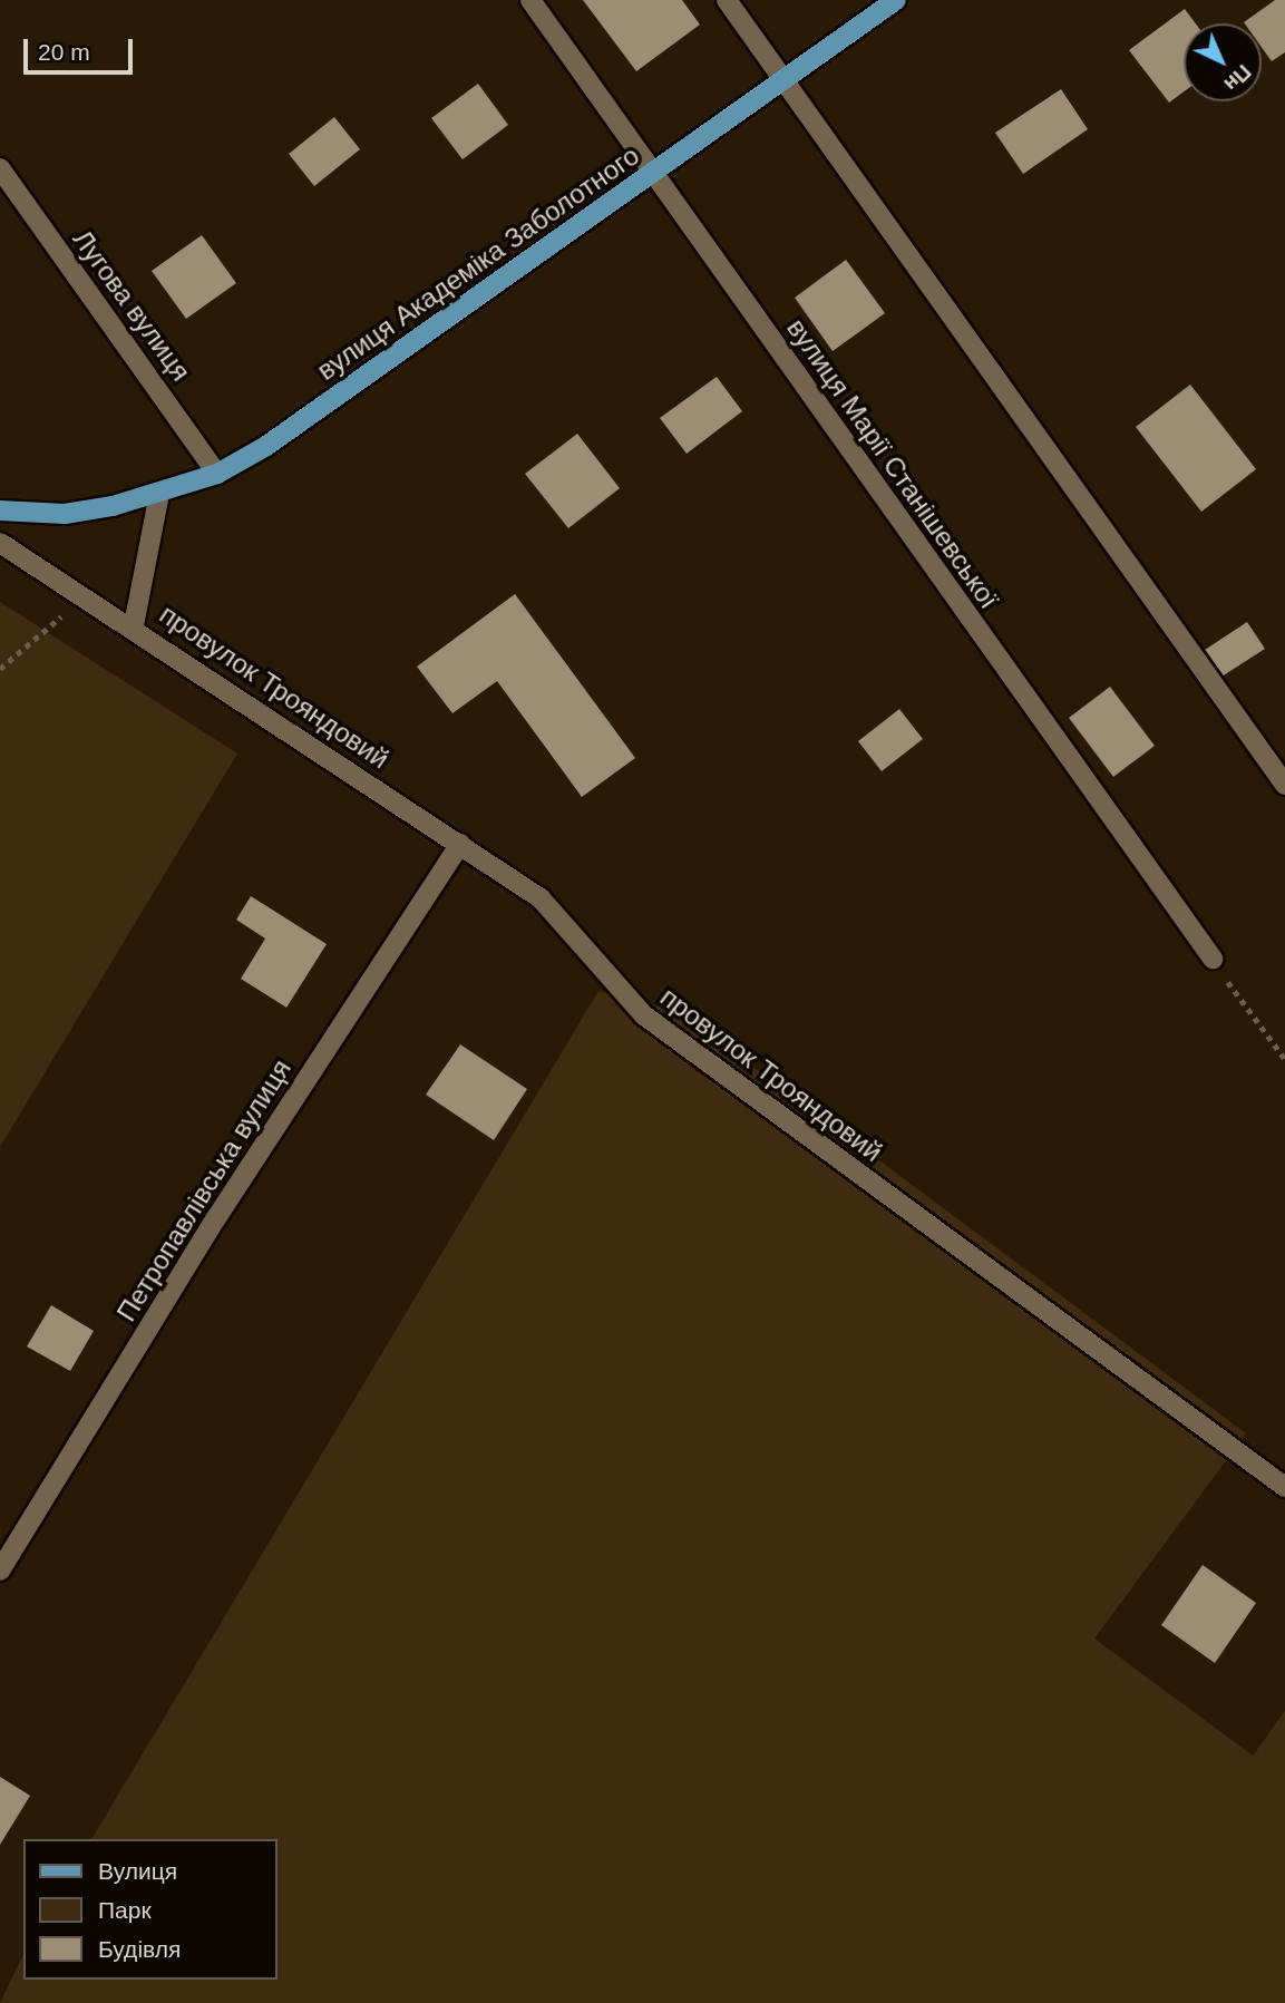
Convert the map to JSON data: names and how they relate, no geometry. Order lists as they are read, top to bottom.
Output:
{
  "streets": {
    "main road": ["вулиця Академіка Заболотного"],
    "street": [
      "Лугова вулиця",
      "вулиця Марії Станішевської",
      "провулок Трояндовий",
      "Петропавлівська вулиця"
    ]
  },
  "crossings": [
    ["вулиця Академіка Заболотного", "Лугова вулиця"],
    ["вулиця Академіка Заболотного", "вулиця Марії Станішевської"],
    ["провулок Трояндовий", "Петропавлівська вулиця"]
  ],
  "legend": ["Вулиця", "Парк", "Будівля"],
  "scale_bar": "20 m",
  "north": "bottom right"
}
